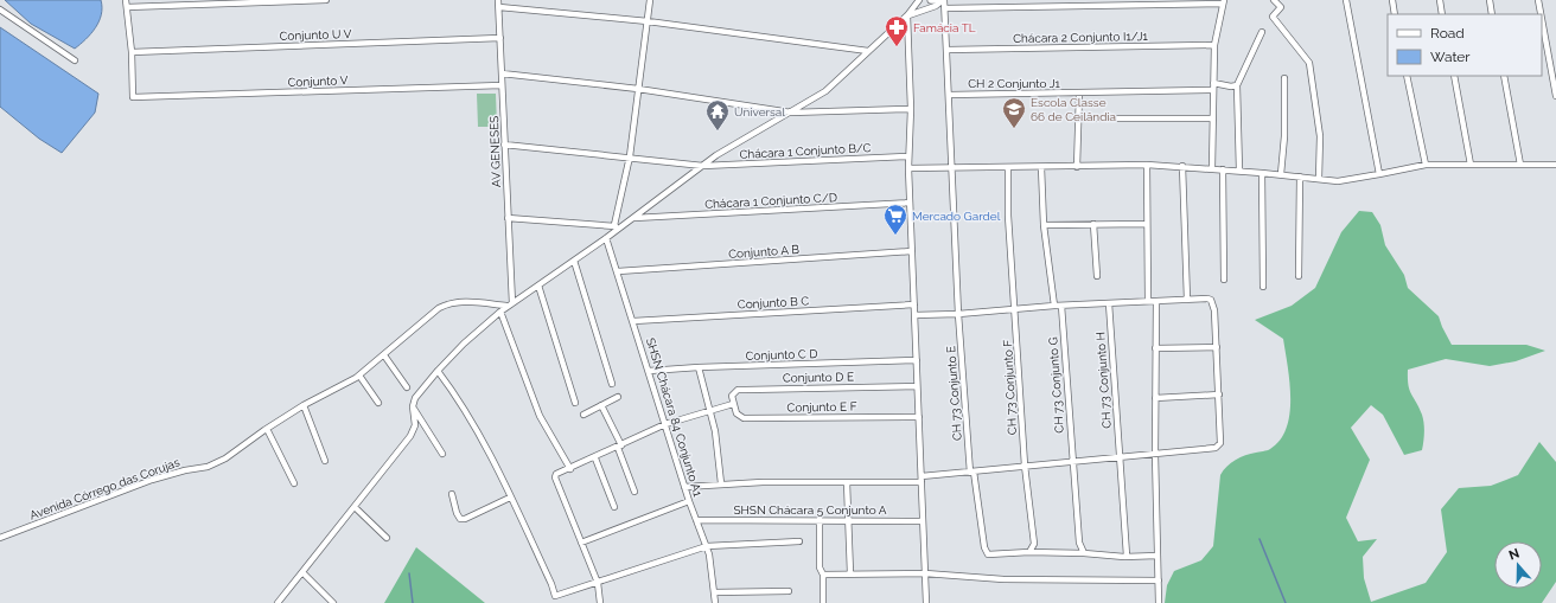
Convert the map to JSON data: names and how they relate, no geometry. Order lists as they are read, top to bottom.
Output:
{
  "streets": {
    "street": [
      "Conjunto U V",
      "Chácara 2 Conjunto I1/J1",
      "Conjunto V",
      "CH 2 Conjunto J1",
      "Chácara 1 Conjunto B/C",
      "AV GENESES",
      "Chácara 1 Conjunto C/D",
      "Conjunto A B",
      "Conjunto B C",
      "Conjunto C D",
      "Conjunto D E",
      "CH 73 Conjunto H",
      "CH 73 Conjunto G",
      "CH 73 Conjunto F",
      "CH 73 Conjunto E",
      "Conjunto E F",
      "SHSN Chácara 84 Conjunto A1",
      "Avenida Córrego das Corujas",
      "SHSN Chácara 5 Conjunto A"
    ]
  },
  "crossings": [
    ["Conjunto U V", "Conjunto V"],
    ["Conjunto U V", "AV GENESES"],
    ["Chácara 2 Conjunto I1/J1", "CH 73 Conjunto E"],
    ["Conjunto V", "AV GENESES"],
    ["CH 2 Conjunto J1", "CH 73 Conjunto E"],
    ["Chácara 1 Conjunto B/C", "AV GENESES"],
    ["AV GENESES", "Avenida Córrego das Corujas"],
    ["Conjunto A B", "SHSN Chácara 84 Conjunto A1"],
    ["Conjunto B C", "SHSN Chácara 84 Conjunto A1"],
    ["Conjunto C D", "SHSN Chácara 84 Conjunto A1"],
    ["Conjunto D E", "Conjunto E F"],
    ["CH 73 Conjunto F", "CH 73 Conjunto E"],
    ["SHSN Chácara 84 Conjunto A1", "SHSN Chácara 5 Conjunto A"]
  ],
  "places": {
    "pharmacy": ["Famácia TL"],
    "school or university": ["Escola Classe 66 de Ceilândia"],
    "temple": ["Universal"],
    "supermarket": ["Mercado Gardel"]
  },
  "legend": ["Road", "Water"],
  "north": "top"
}
